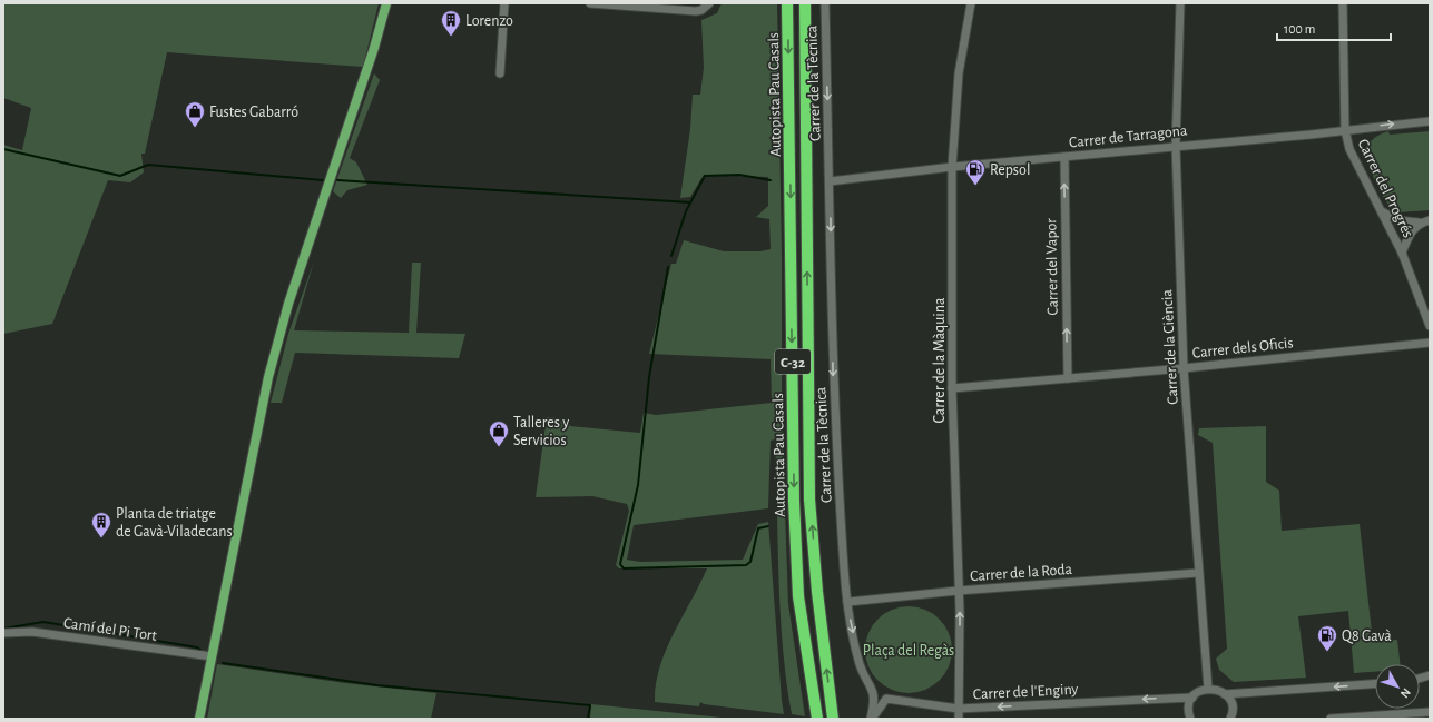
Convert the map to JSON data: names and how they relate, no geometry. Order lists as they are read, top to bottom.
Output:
{
  "streets": {
    "highway": ["Autopista Pau Casals", "C-32"],
    "street": [
      "Carrer de la Tècnica",
      "Carrer de Tarragona",
      "Carrer del Progrés",
      "Carrer del Vapor",
      "Carrer de la Ciència",
      "Carrer dels Oficis",
      "Carrer de la Màquina",
      "Carrer de la Roda",
      "Camí del Pi Tort",
      "Carrer de l'Enginy"
    ]
  },
  "crossings": [
    ["Carrer de la Tècnica", "Carrer de Tarragona"],
    ["Carrer de la Tècnica", "Carrer de la Roda"],
    ["Carrer de la Tècnica", "Carrer de l'Enginy"],
    ["Carrer de Tarragona", "Carrer del Progrés"],
    ["Carrer de Tarragona", "Carrer del Vapor"],
    ["Carrer de Tarragona", "Carrer de la Ciència"],
    ["Carrer de Tarragona", "Carrer de la Màquina"],
    ["Carrer del Vapor", "Carrer dels Oficis"],
    ["Carrer de la Ciència", "Carrer dels Oficis"],
    ["Carrer de la Ciència", "Carrer de la Roda"],
    ["Carrer dels Oficis", "Carrer de la Màquina"],
    ["Carrer de la Màquina", "Carrer de la Roda"],
    ["Carrer de la Màquina", "Carrer de l'Enginy"]
  ],
  "one_way": ["Carrer de la Tècnica", "Carrer del Vapor", "Carrer de l'Enginy"],
  "parks": ["Plaça del Regàs"],
  "places": {
    "building": ["Lorenzo", "Planta de triatge de Gavà-Viladecans"],
    "shop": ["Fustes Gabarró", "Talleres y Servicios"],
    "fuel station": ["Repsol", "Q8 Gavà"]
  },
  "scale_bar": "100 m",
  "north": "bottom right"
}
